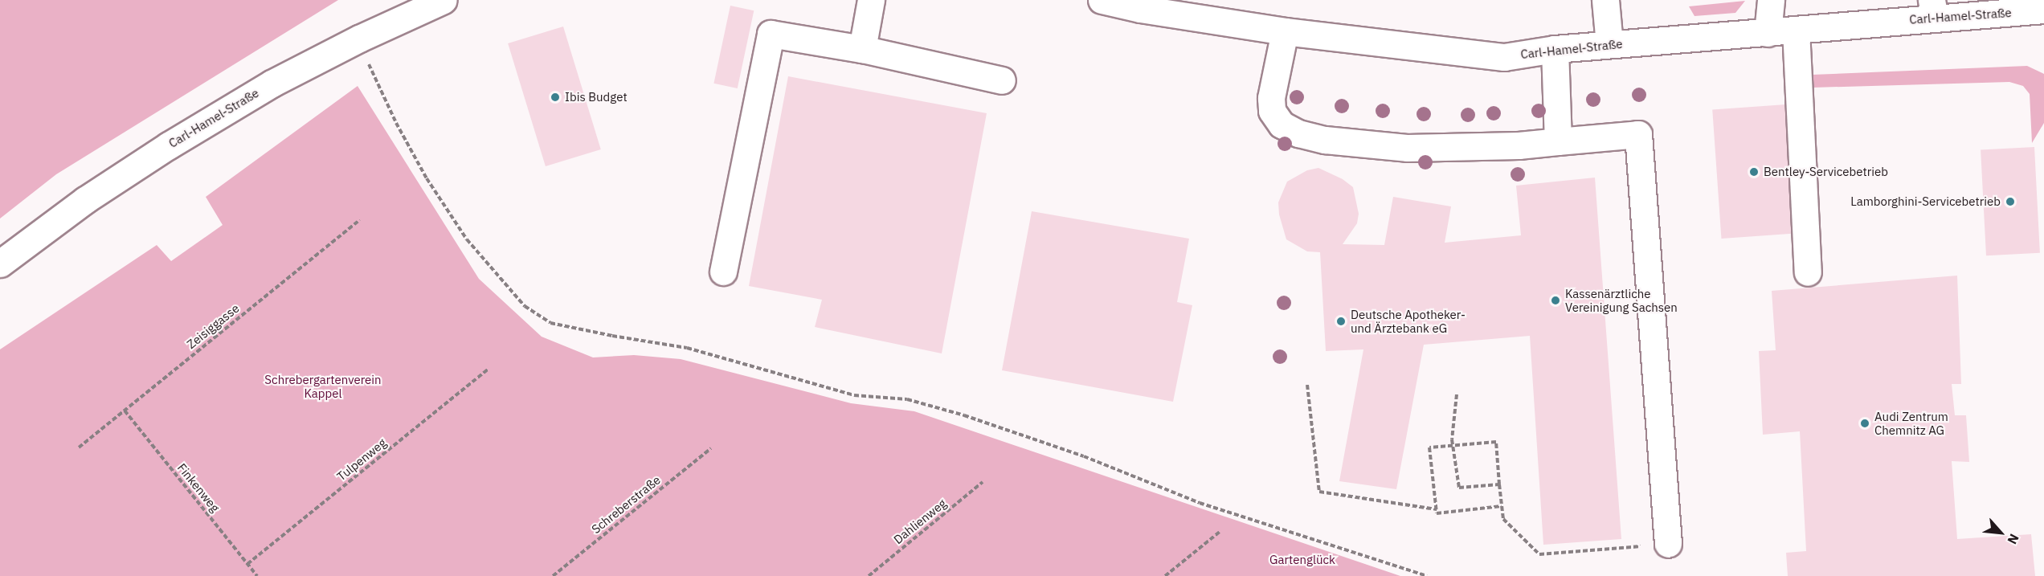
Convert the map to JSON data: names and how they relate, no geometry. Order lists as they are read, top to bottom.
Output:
{
  "streets": {
    "main road": ["Carl-Hamel-Straße"],
    "path": [
      "Zeisiggasse",
      "Tulpenweg",
      "Finkenweg",
      "Schreberstraße",
      "Dahlienweg"
    ]
  },
  "crossings": [
    ["Zeisiggasse", "Finkenweg"],
    ["Tulpenweg", "Finkenweg"]
  ],
  "parks": ["Schrebergartenverein Kappel", "Gartenglück"],
  "places": [
    "Ibis Budget",
    "Bentley-Servicebetrieb",
    "Lamborghini-Servicebetrieb",
    "Kassenärztliche Vereinigung Sachsen",
    "Deutsche Apotheker- und Ärztebank eG",
    "Audi Zentrum Chemnitz AG"
  ],
  "north": "bottom right"
}
